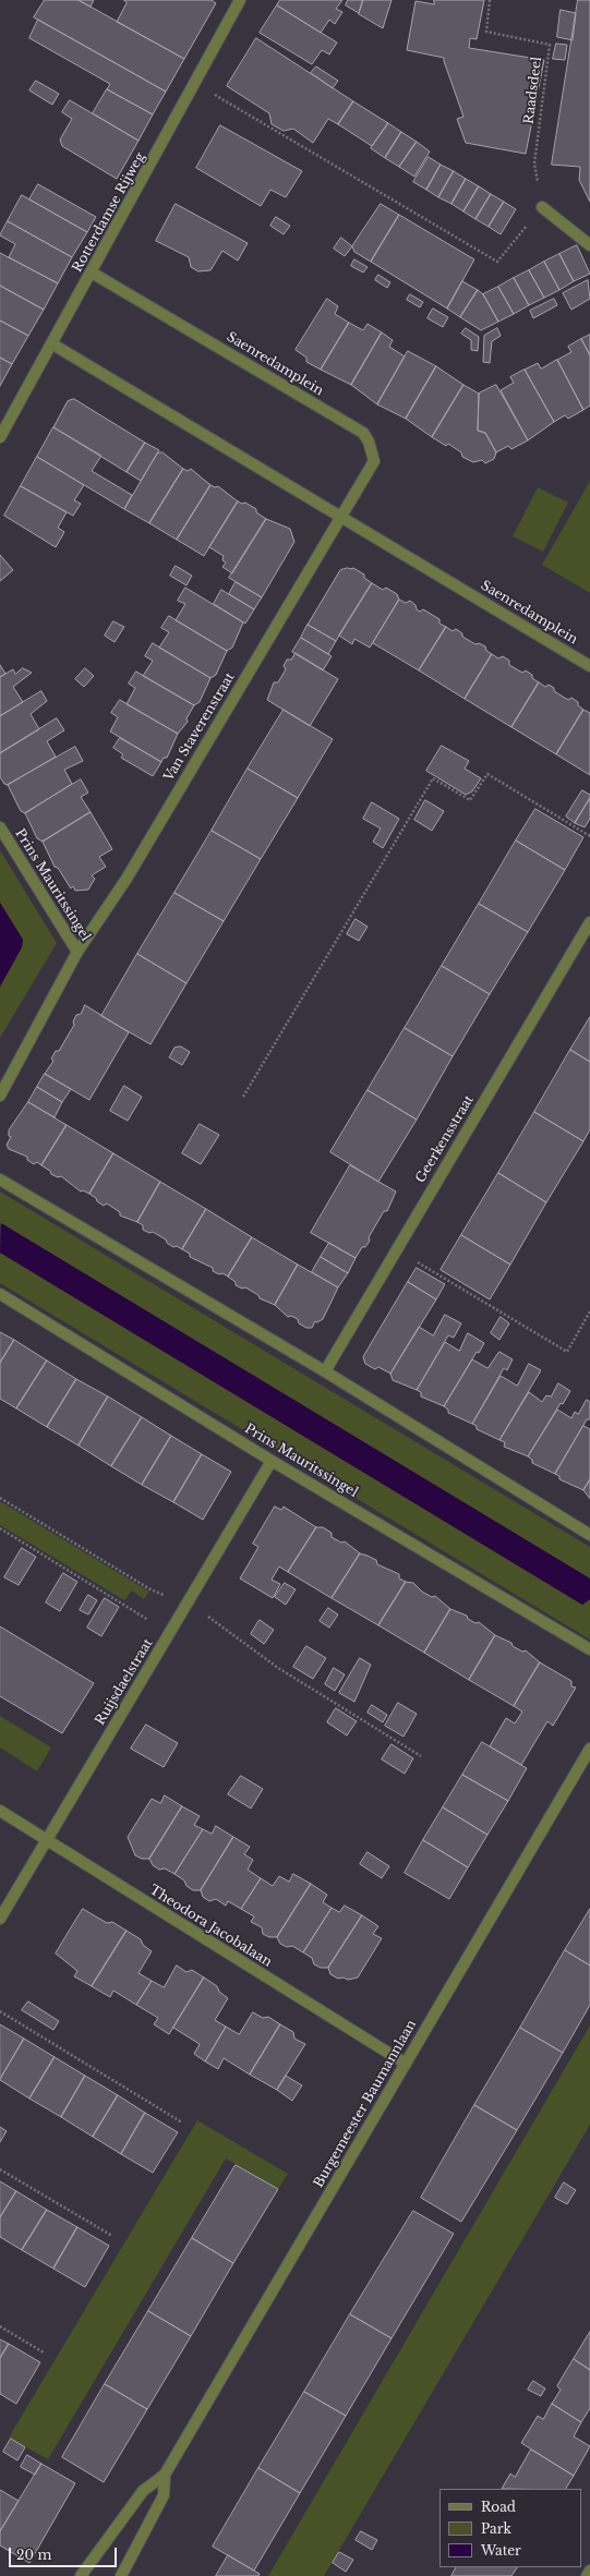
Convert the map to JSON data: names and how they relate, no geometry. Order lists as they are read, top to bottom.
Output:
{
  "streets": {
    "street": [
      "Rotterdamse Rijweg",
      "Saenredamplein",
      "Van Staverenstraat",
      "Prins Mauritssingel",
      "Geerkensstraat",
      "Ruijsdaelstraat",
      "Theodora Jacobalaan",
      "Burgemeester Baumannlaan"
    ],
    "path": ["Raadsdeel"]
  },
  "crossings": [
    ["Rotterdamse Rijweg", "Saenredamplein"],
    ["Saenredamplein", "Van Staverenstraat"],
    ["Van Staverenstraat", "Prins Mauritssingel"],
    ["Prins Mauritssingel", "Ruijsdaelstraat"],
    ["Ruijsdaelstraat", "Theodora Jacobalaan"],
    ["Theodora Jacobalaan", "Burgemeester Baumannlaan"]
  ],
  "legend": ["Road", "Park", "Water"],
  "scale_bar": "20 m"
}
